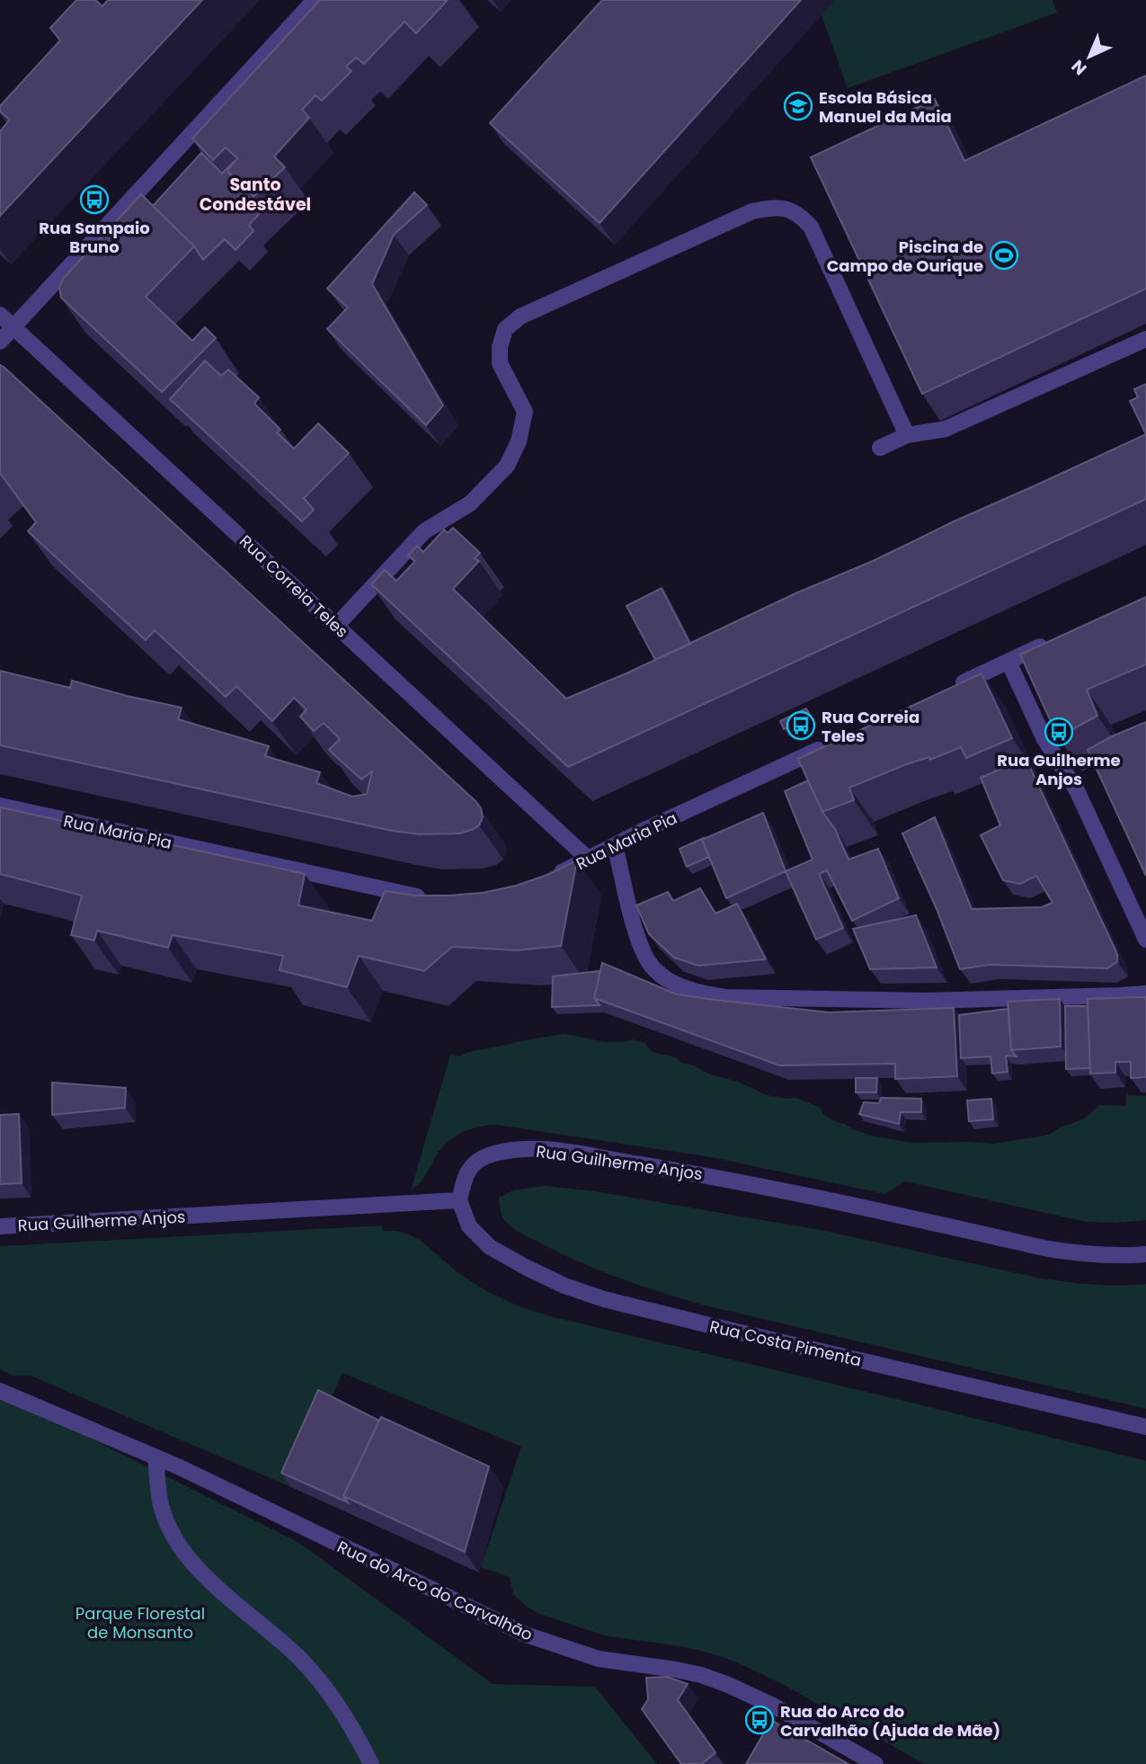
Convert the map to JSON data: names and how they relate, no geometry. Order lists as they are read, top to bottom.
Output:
{
  "streets": {
    "street": [
      "Rua Correia Teles",
      "Rua Maria Pia",
      "Rua Guilherme Anjos",
      "Rua Costa Pimenta",
      "Rua do Arco do Carvalhão"
    ]
  },
  "crossings": [
    ["Rua Correia Teles", "Rua Maria Pia"],
    ["Rua Guilherme Anjos", "Rua Costa Pimenta"]
  ],
  "districts": ["Santo Condestável"],
  "parks": ["Parque Florestal de Monsanto"],
  "places": {
    "school or university": ["Escola Básica Manuel da Maia"],
    "bus stop": [
      "Rua Sampaio Bruno",
      "Rua Correia Teles",
      "Rua Guilherme Anjos",
      "Rua do Arco do Carvalhão (Ajuda de Mãe)"
    ],
    "sports": ["Piscina de Campo de Ourique"]
  },
  "north": "bottom left"
}
